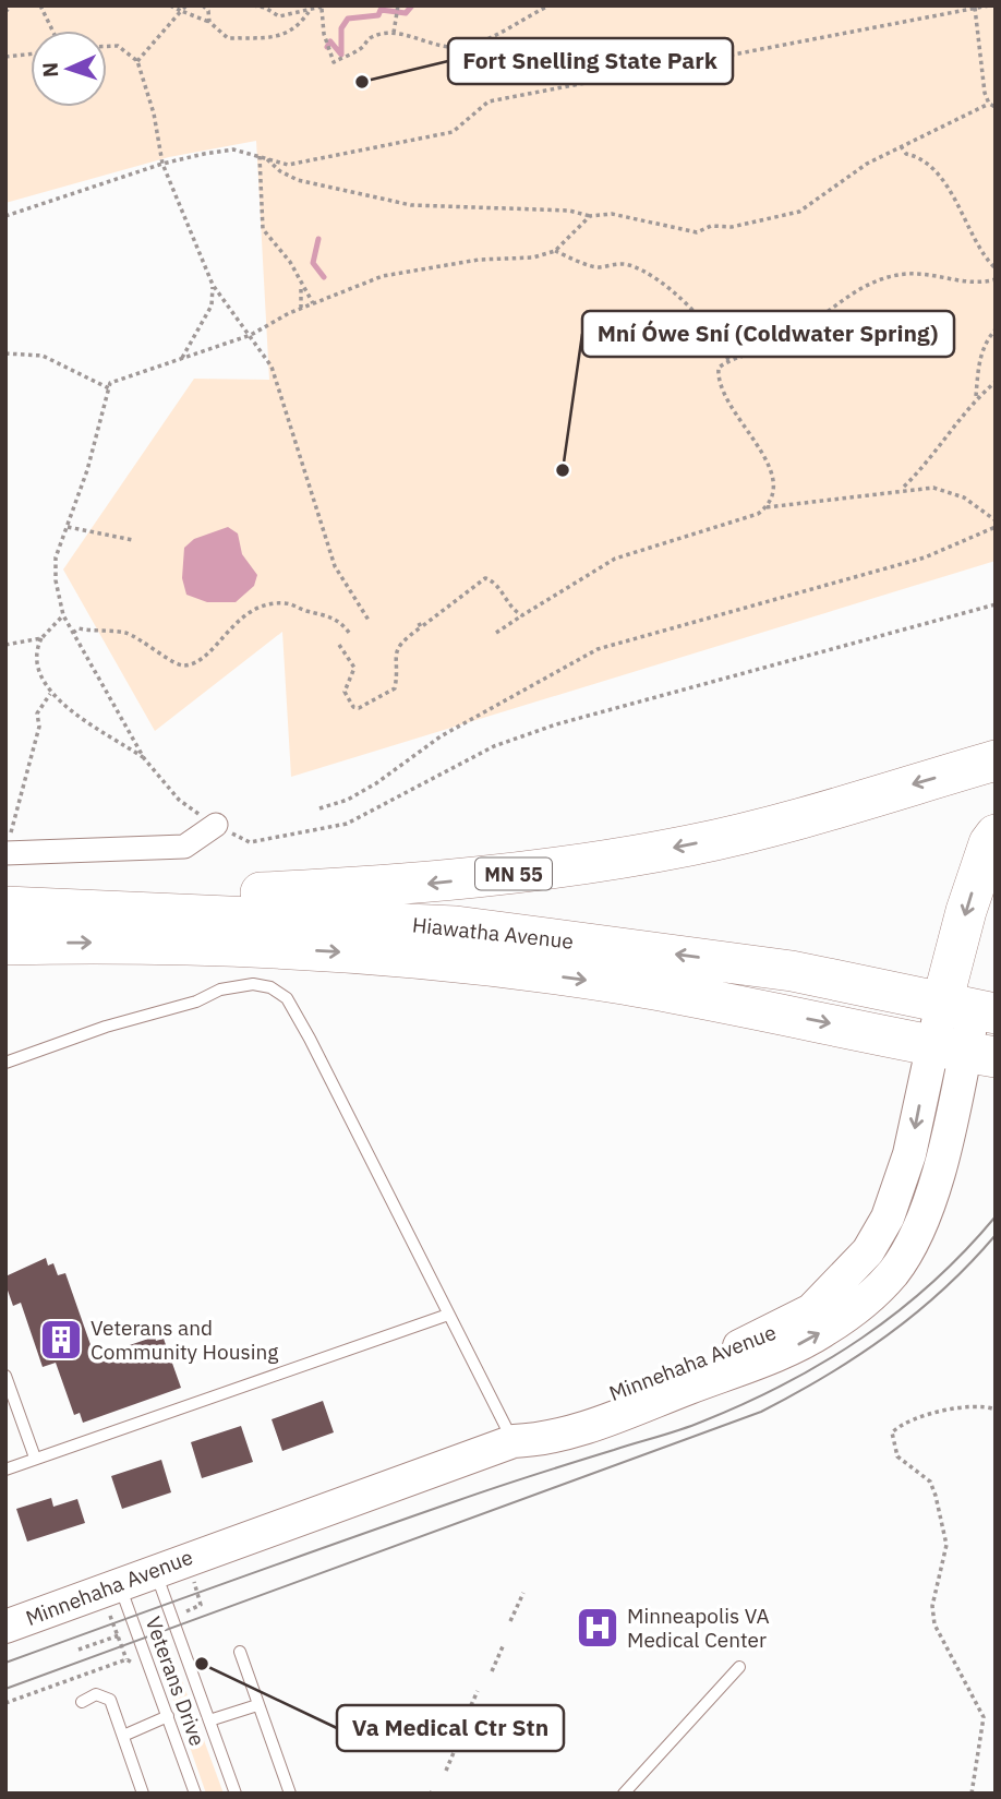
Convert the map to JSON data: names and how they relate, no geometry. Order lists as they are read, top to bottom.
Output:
{
  "streets": {
    "highway": ["MN 55", "Hiawatha Avenue"],
    "street": ["Minnehaha Avenue"],
    "lane": ["Veterans Drive"]
  },
  "crossings": [
    ["MN 55", "Hiawatha Avenue"],
    ["Hiawatha Avenue", "Minnehaha Avenue"],
    ["Minnehaha Avenue", "Veterans Drive"]
  ],
  "places": {
    "other": ["Fort Snelling State Park", "Mní Ówe Sní (Coldwater Spring)", "Va Medical Ctr Stn"],
    "building": ["Veterans and Community Housing"],
    "hospital": ["Minneapolis VA Medical Center"]
  },
  "north": "left"
}
